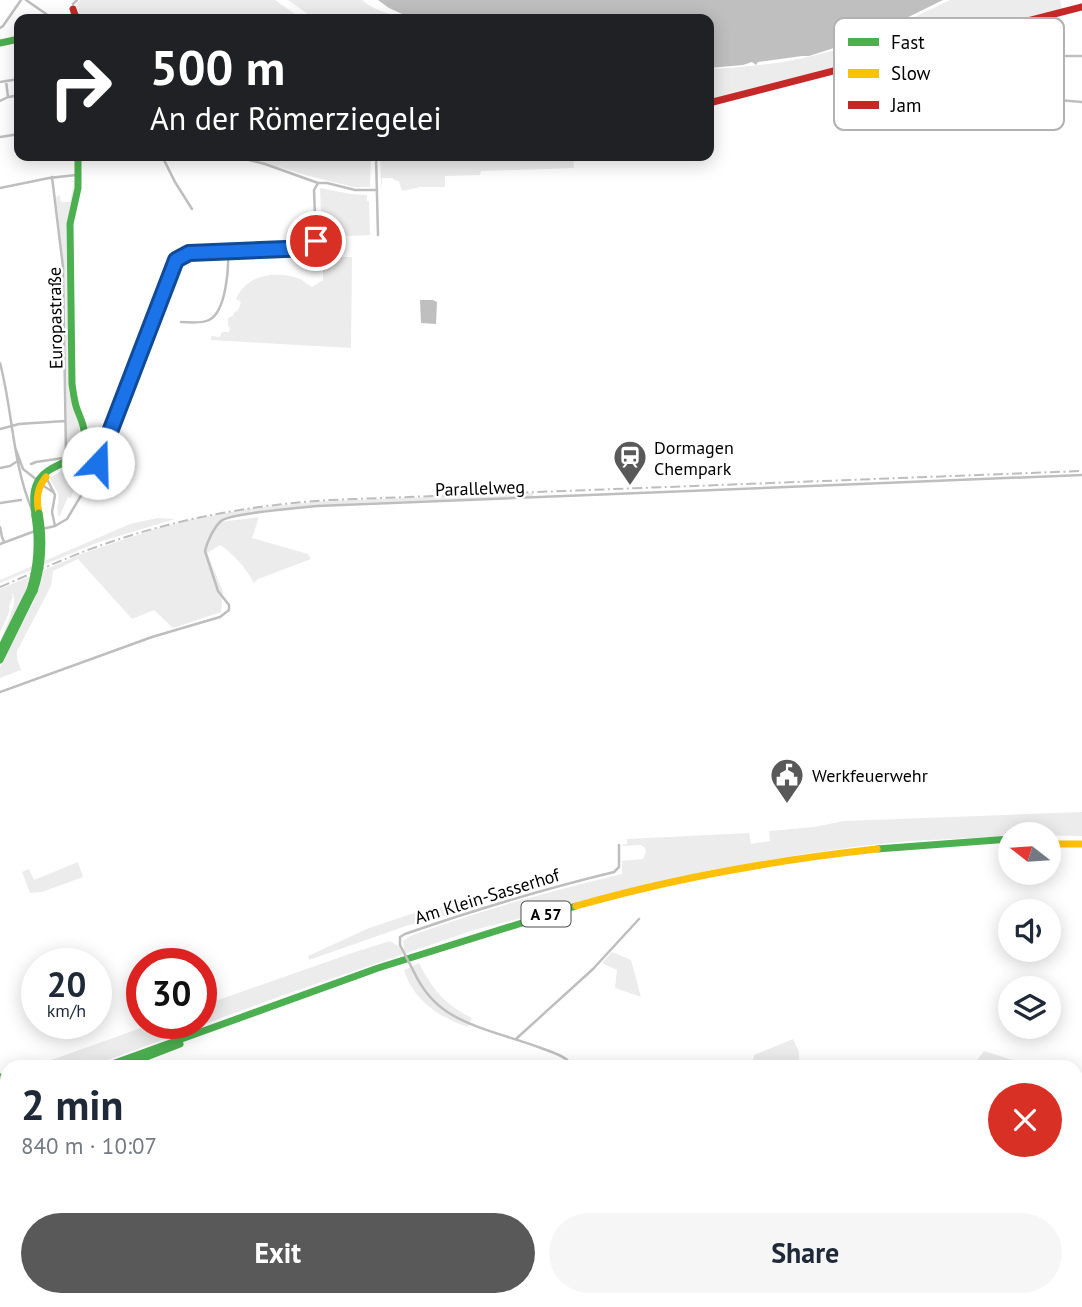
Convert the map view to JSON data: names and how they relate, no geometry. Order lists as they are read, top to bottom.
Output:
{
  "streets": {
    "main road": ["Europastraße", "A 57"],
    "street": ["Parallelweg", "Am Klein-Sasserhof"]
  },
  "places": {
    "station": ["Dormagen Chempark"],
    "public building": ["Werkfeuerwehr"]
  },
  "legend": ["Fast", "Slow", "Jam"],
  "north": "left",
  "page": {
    "turn": ["500 m", "An der Römerziegelei"],
    "speed": "20 km/h",
    "limit": "30",
    "heading": ["2 min", "840 m · 10:07"],
    "buttons": ["Exit", "Share"]
  }
}
